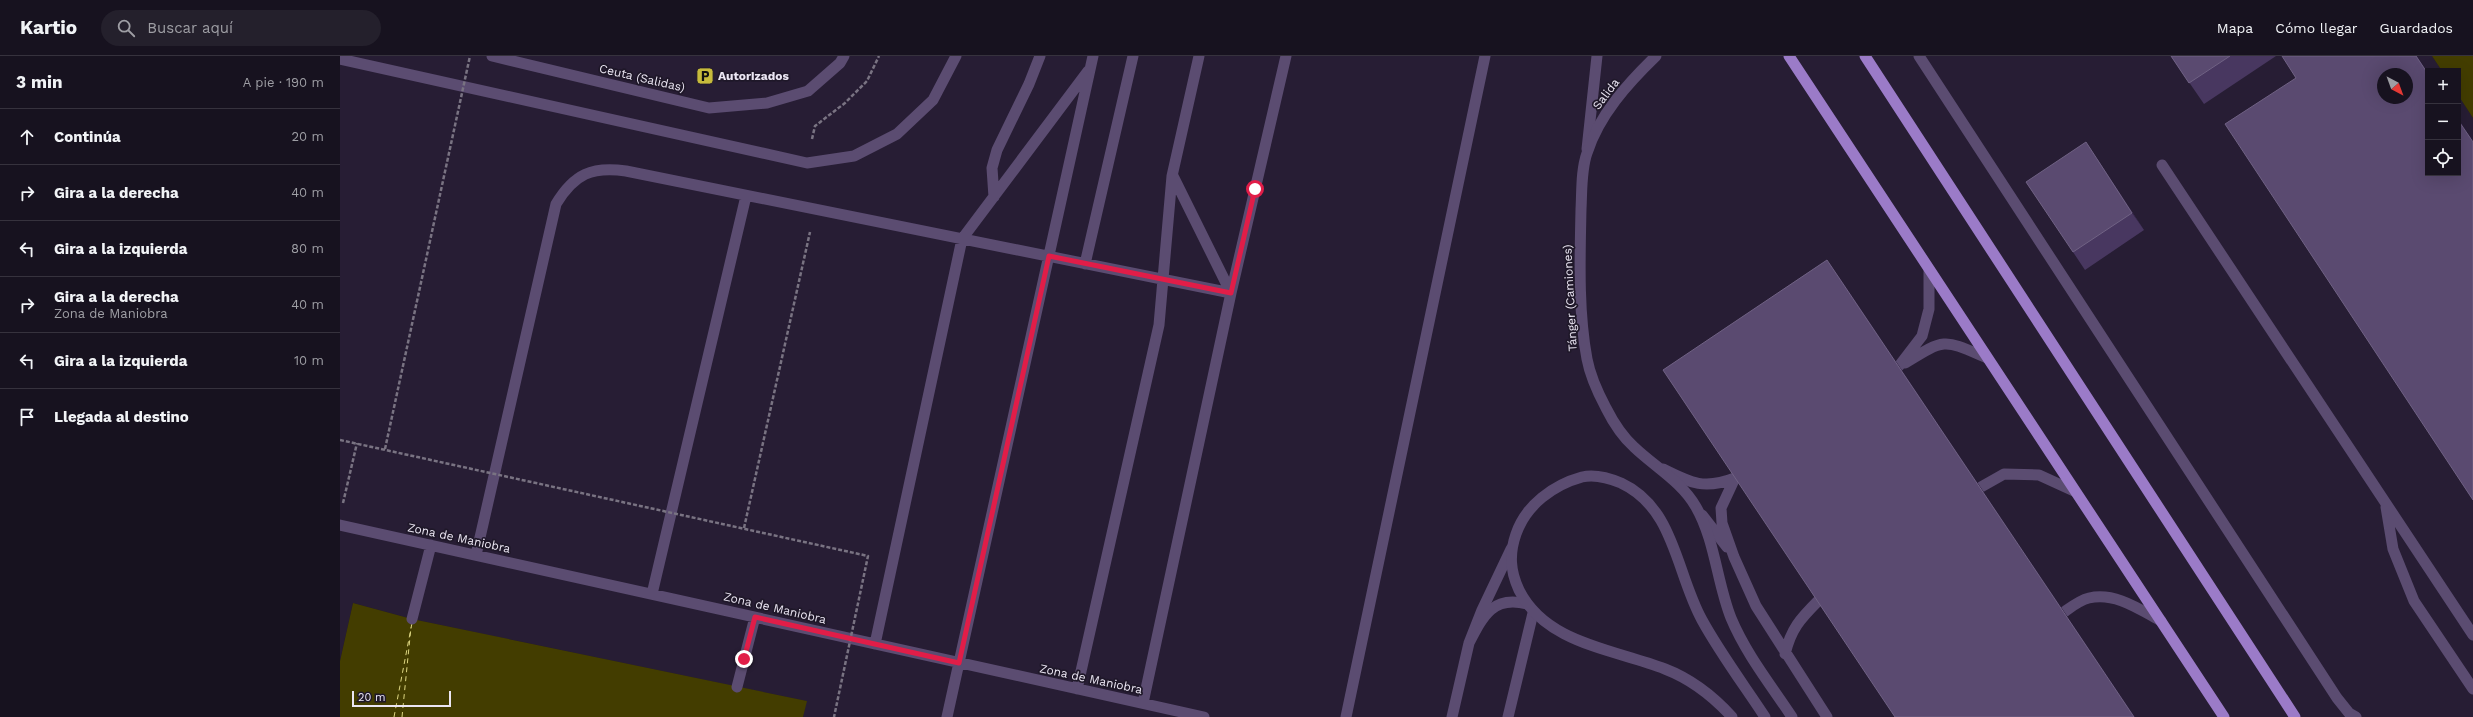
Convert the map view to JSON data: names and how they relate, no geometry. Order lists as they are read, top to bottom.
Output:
{
  "streets": {
    "street": [
      "Ceuta (Salidas)",
      "Salida",
      "Tánger (Camiones)",
      "Zona de Maniobra"
    ]
  },
  "crossings": [
    ["Salida", "Tánger (Camiones)"]
  ],
  "places": {
    "parking": ["Autorizados"]
  },
  "scale_bar": "20 m",
  "north": "bottom right",
  "page": {
    "header": "Kartio",
    "search": "Buscar aquí",
    "nav": ["Mapa", "Cómo llegar", "Guardados"],
    "heading": ["3 min", "A pie · 190 m"],
    "map_buttons": ["+", "−"],
    "list": [
      ["Continúa", "20 m"],
      ["Gira a la derecha", "40 m"],
      ["Gira a la izquierda", "80 m"],
      ["Gira a la derecha", "Zona de Maniobra", "40 m"],
      ["Gira a la izquierda", "10 m"],
      "Llegada al destino"
    ],
    "scale": "20 m"
  }
}
